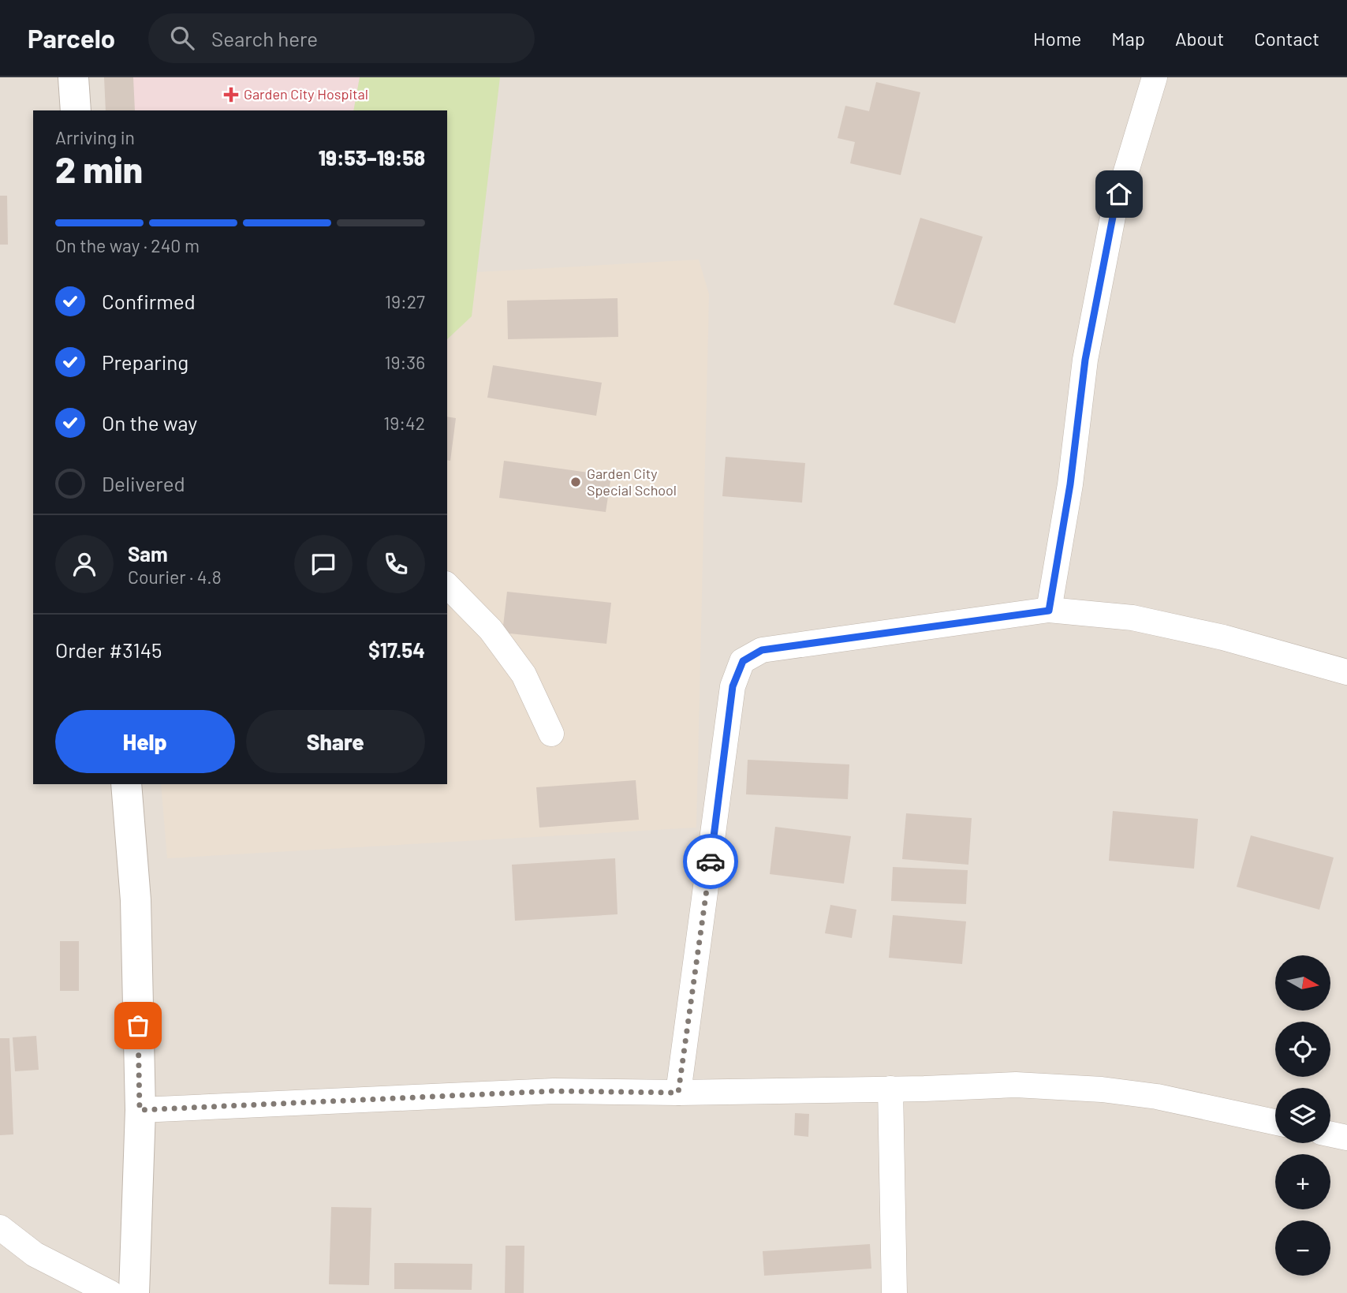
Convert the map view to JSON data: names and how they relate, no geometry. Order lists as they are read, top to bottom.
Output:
{
  "places": {
    "health": ["Garden City Hospital"],
    "other": ["Garden City Special School"]
  },
  "north": "right",
  "page": {
    "header": "Parcelo",
    "search": "Search here",
    "nav": [
      "Home",
      "Map",
      "About",
      "Contact"
    ],
    "heading": ["2 min", "Arriving in", "19:53–19:58"],
    "panel": [
      "Sam",
      "Courier · 4.8",
      "Order #3145",
      "$17.54"
    ],
    "bar": "On the way · 240 m",
    "list": [
      ["Confirmed", "19:27"],
      ["Preparing", "19:36"],
      ["On the way", "19:42"],
      "Delivered"
    ],
    "buttons": ["Help", "Share"],
    "map_buttons": ["+", "−"]
  }
}
